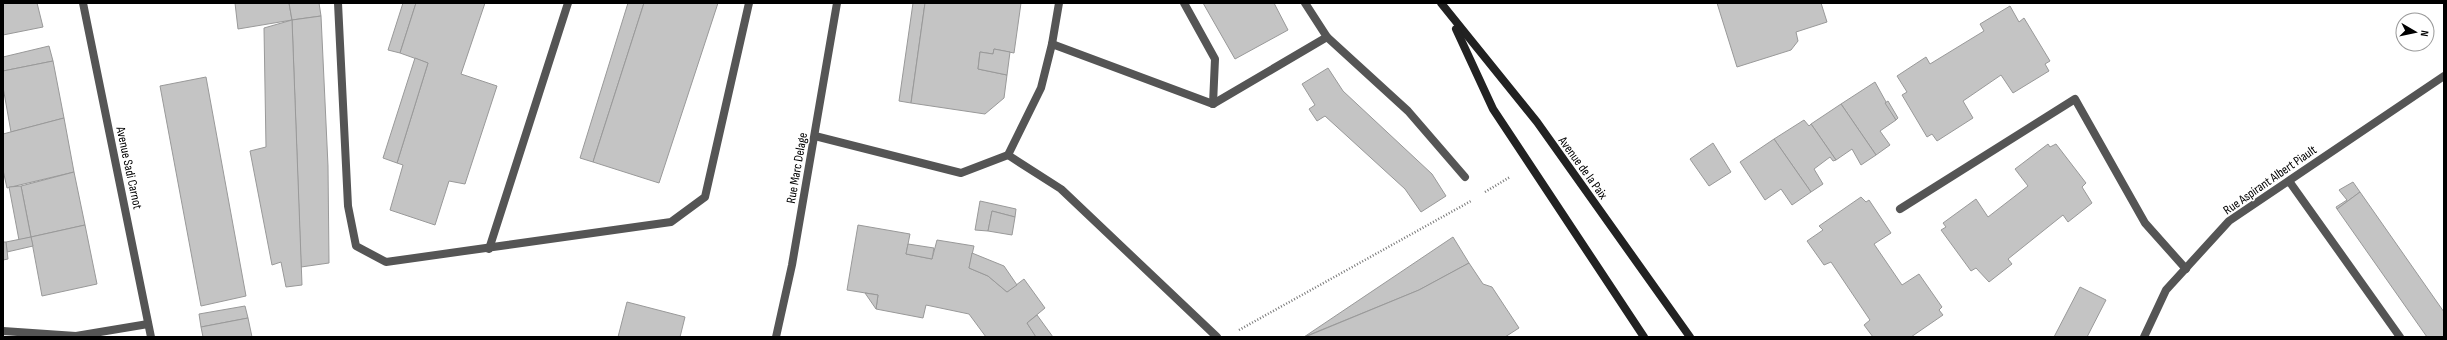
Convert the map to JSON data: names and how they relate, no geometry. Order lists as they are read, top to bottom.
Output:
{
  "streets": {
    "main road": ["Avenue de la Paix"],
    "street": ["Avenue Sadi Carnot", "Rue Marc Delage", "Rue Aspirant Albert Piault"]
  },
  "north": "right"
}
